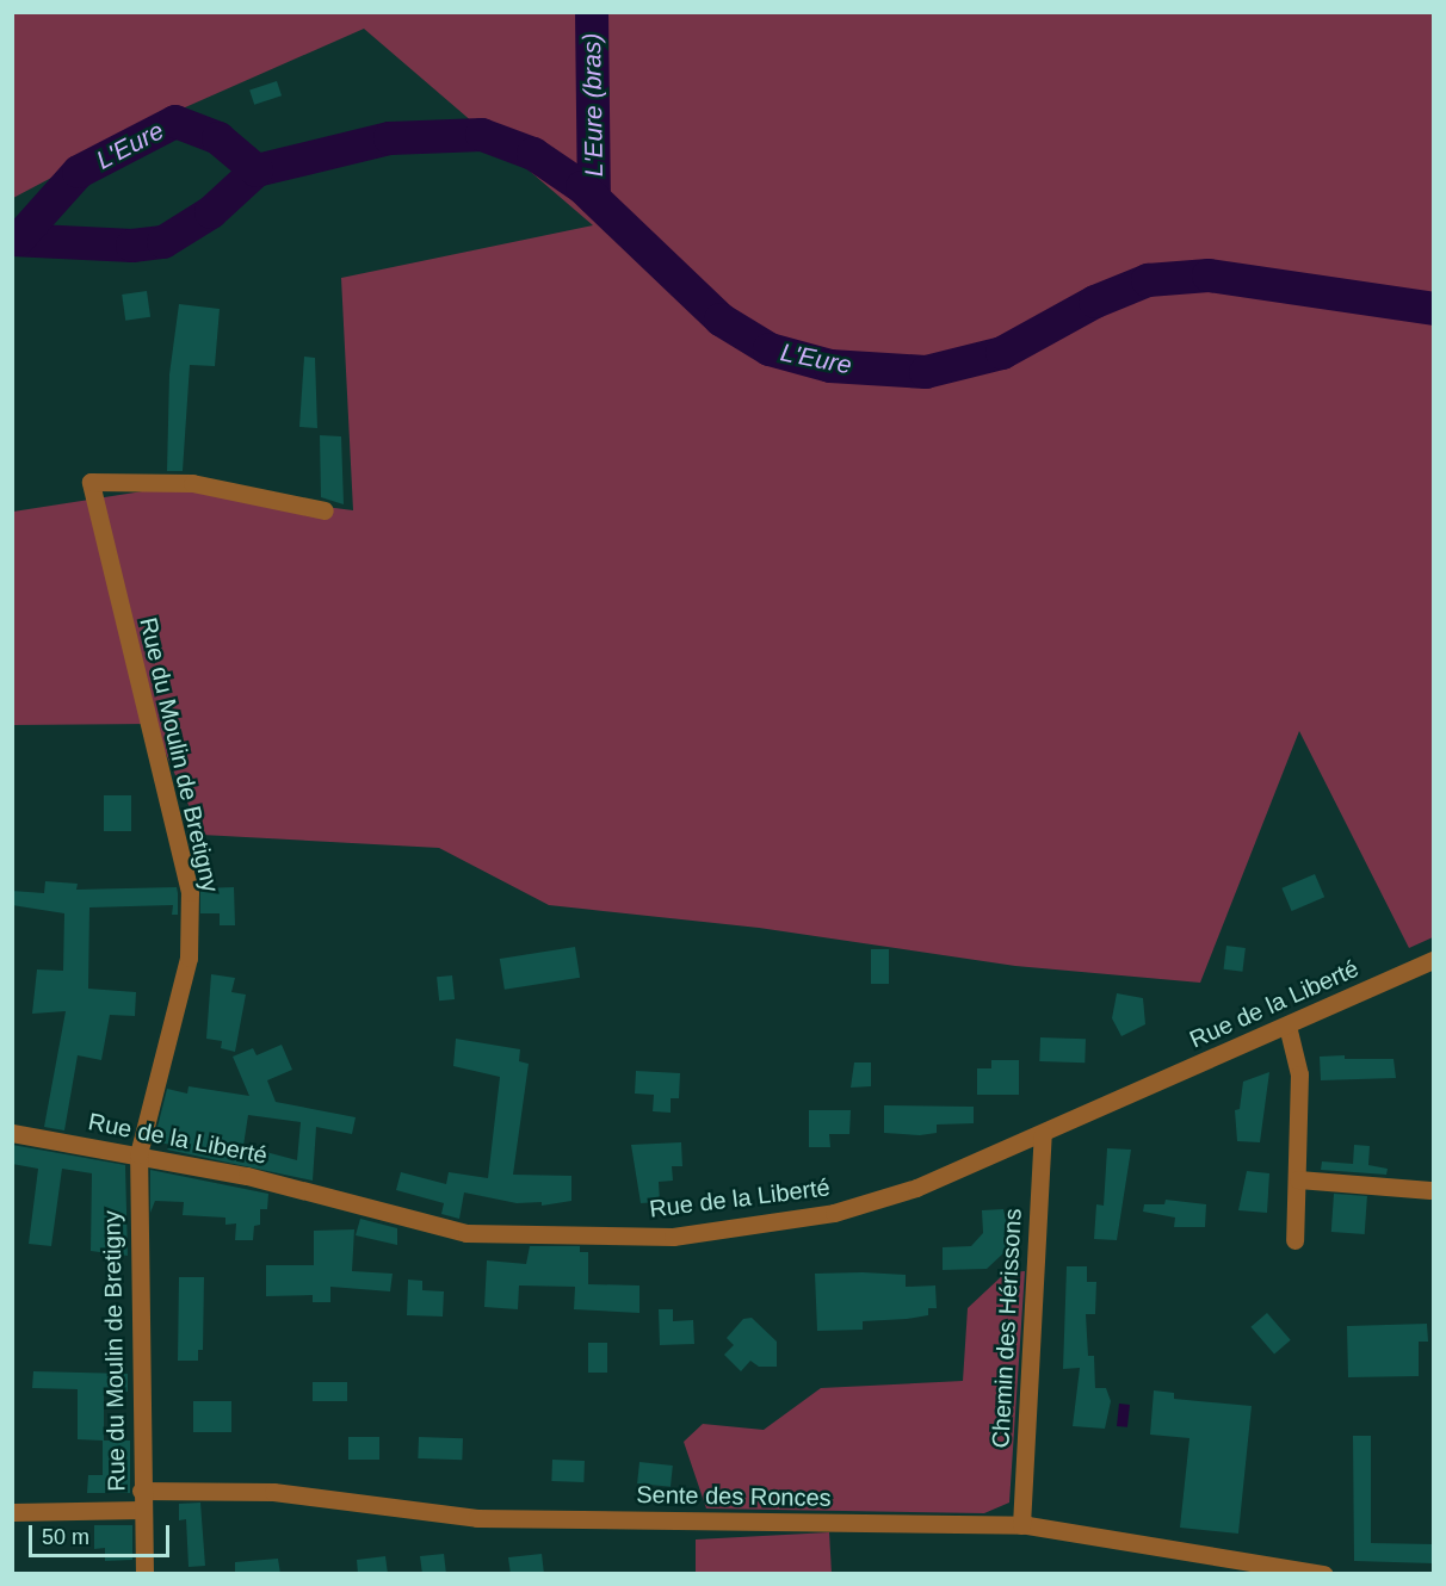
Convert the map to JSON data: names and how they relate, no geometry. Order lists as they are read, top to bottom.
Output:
{
  "streets": {
    "street": [
      "Rue du Moulin de Bretigny",
      "Rue de la Liberté",
      "Chemin des Hérissons",
      "Sente des Ronces"
    ]
  },
  "crossings": [
    ["Rue du Moulin de Bretigny", "Rue de la Liberté"],
    ["Rue du Moulin de Bretigny", "Sente des Ronces"],
    ["Rue de la Liberté", "Chemin des Hérissons"],
    ["Chemin des Hérissons", "Sente des Ronces"]
  ],
  "water": ["L'Eure (bras)", "L'Eure"],
  "scale_bar": "50 m"
}
